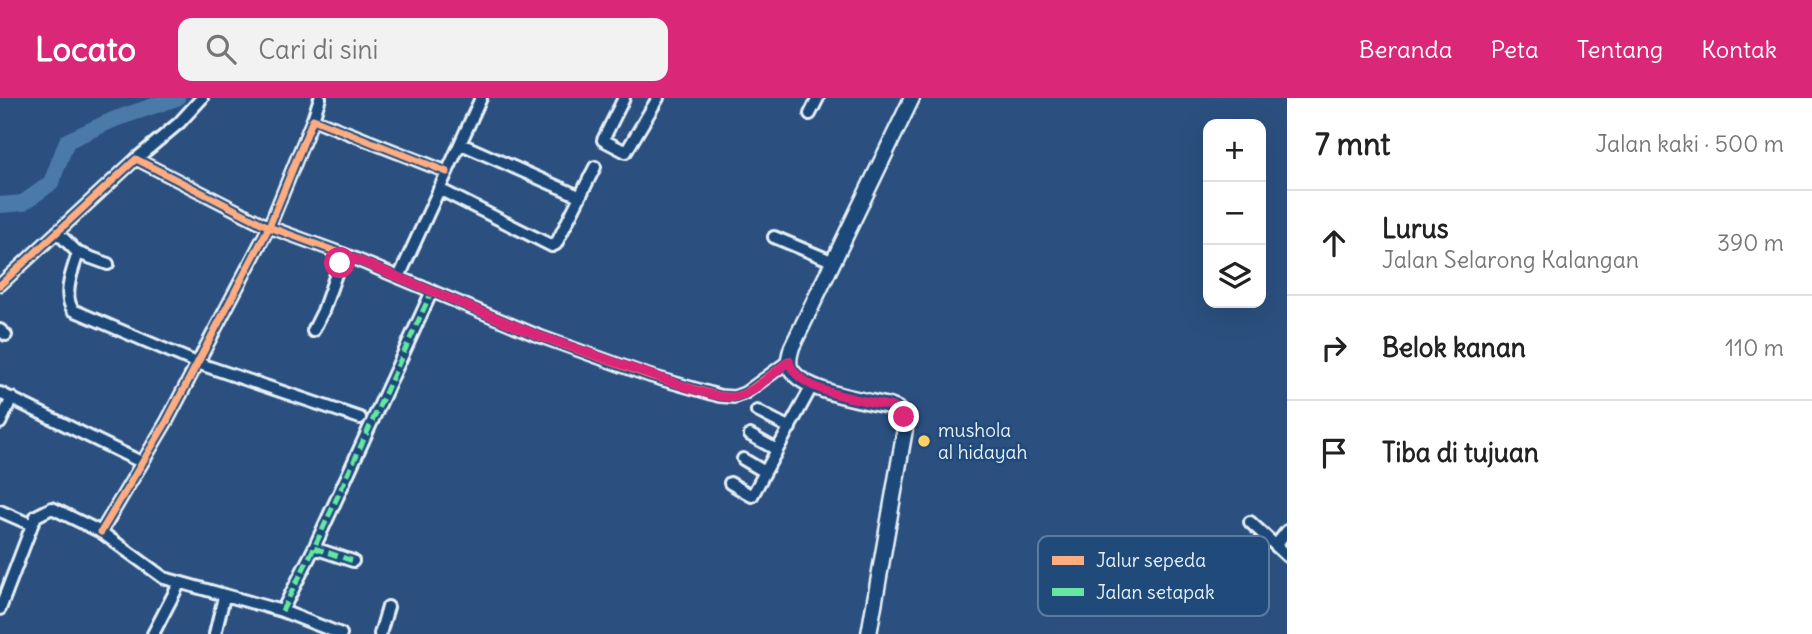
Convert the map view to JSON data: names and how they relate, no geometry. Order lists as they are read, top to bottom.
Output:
{
  "places": ["mushola al hidayah"],
  "legend": ["Jalur sepeda", "Jalan setapak"],
  "page": {
    "header": "Locato",
    "search": "Cari di sini",
    "nav": [
      "Beranda",
      "Peta",
      "Tentang",
      "Kontak"
    ],
    "heading": ["7 mnt", "Jalan kaki · 500 m"],
    "map_buttons": ["+", "−"],
    "list": [
      ["Lurus", "Jalan Selarong Kalangan", "390 m"],
      ["Belok kanan", "110 m"],
      "Tiba di tujuan"
    ]
  }
}
